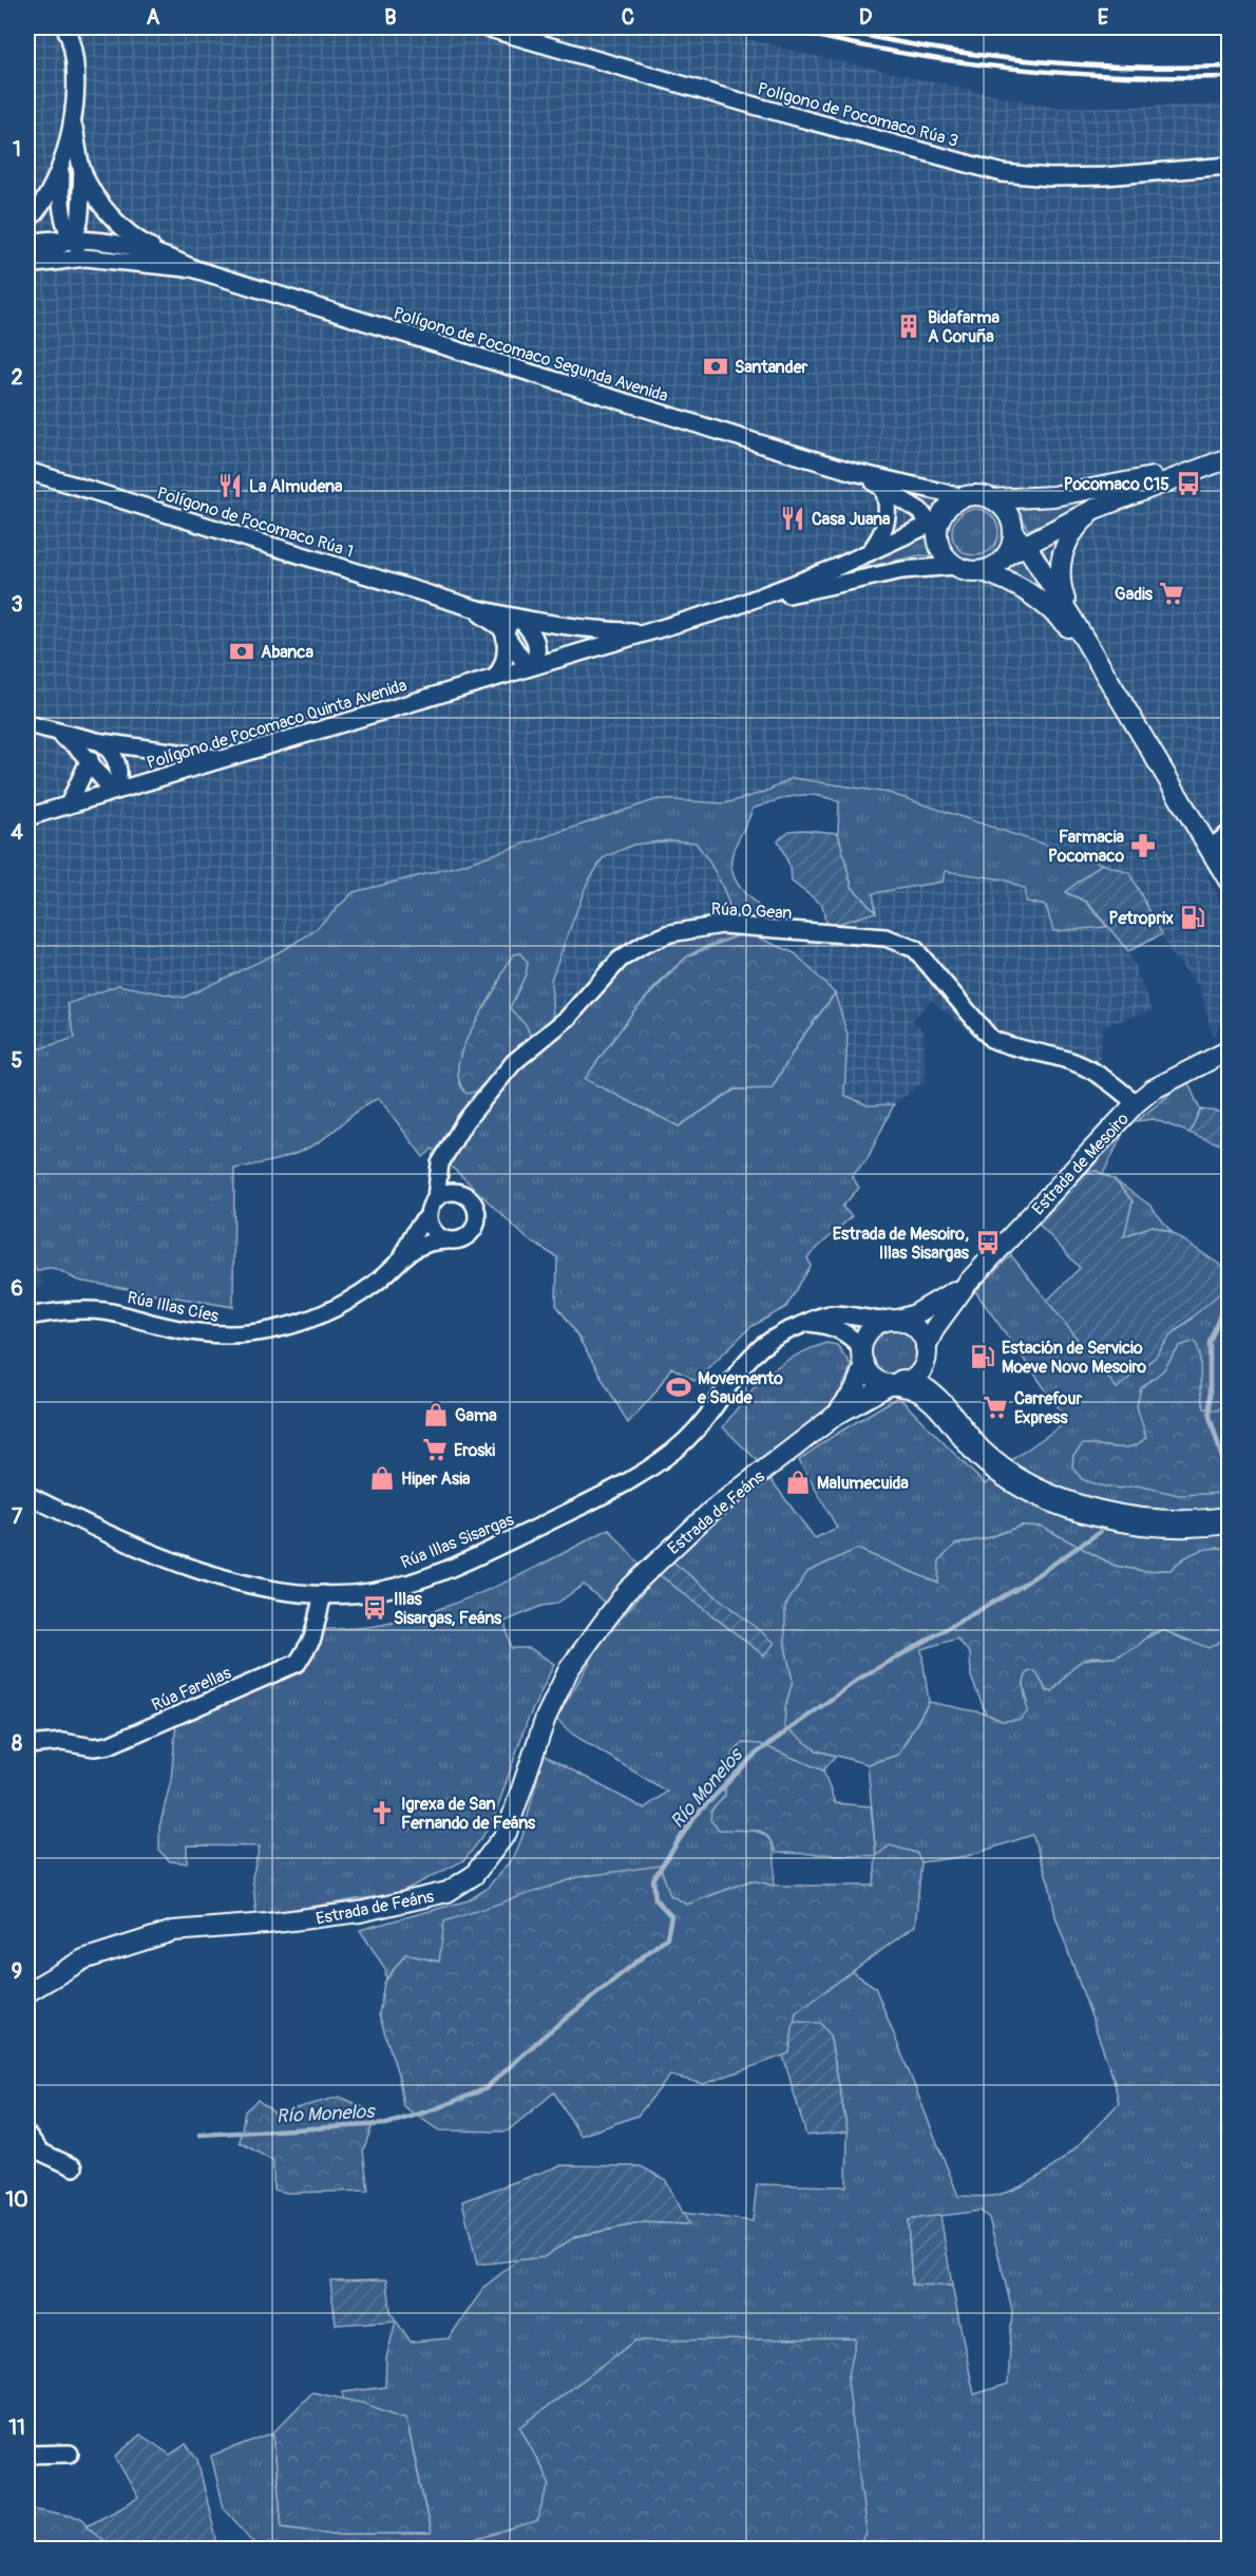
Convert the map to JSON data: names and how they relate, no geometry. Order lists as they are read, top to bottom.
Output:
{
  "streets": {
    "street": [
      "Polígono de Pocomaco Rúa 3",
      "Polígono de Pocomaco Segunda Avenida",
      "Polígono de Pocomaco Rúa 1",
      "Polígono de Pocomaco Quinta Avenida",
      "Rúa O Gean",
      "Estrada de Mesoiro",
      "Rúa Illas Cíes",
      "Estrada de Feáns",
      "Rúa Illas Sisargas",
      "Rúa Farellas"
    ]
  },
  "crossings": [
    ["Polígono de Pocomaco Segunda Avenida", "Polígono de Pocomaco Quinta Avenida"],
    ["Polígono de Pocomaco Rúa 1", "Polígono de Pocomaco Quinta Avenida"],
    ["Rúa O Gean", "Estrada de Mesoiro"],
    ["Rúa O Gean", "Rúa Illas Cíes"],
    ["Estrada de Mesoiro", "Estrada de Feáns"],
    ["Estrada de Mesoiro", "Rúa Illas Sisargas"],
    ["Estrada de Feáns", "Rúa Illas Sisargas"],
    ["Rúa Illas Sisargas", "Rúa Farellas"]
  ],
  "water": ["Río Monelos"],
  "places": {
    "building": ["Bidafarma A Coruña"],
    "bank": ["Santander", "Abanca"],
    "bus stop": ["Pocomaco C15", "Estrada de Mesoiro, Illas Sisargas", "Illas Sisargas, Feáns"],
    "restaurant": ["La Almudena", "Casa Juana"],
    "supermarket": ["Gadis", "Carrefour Express", "Eroski"],
    "pharmacy": ["Farmacia Pocomaco"],
    "fuel station": ["Petroprix", "Estación de Servicio Moeve Novo Mesoiro"],
    "sports": ["Movemento e Saude"],
    "shop": ["Gama", "Hiper Asia", "Malumecuida"],
    "church": ["Igrexa de San Fernando de Feáns"]
  },
  "grid": {
    "columns": [
      "A",
      "B",
      "C",
      "D",
      "E"
    ],
    "rows": [
      "1",
      "2",
      "3",
      "4",
      "5",
      "6",
      "7",
      "8",
      "9",
      "10",
      "11"
    ]
  }
}
